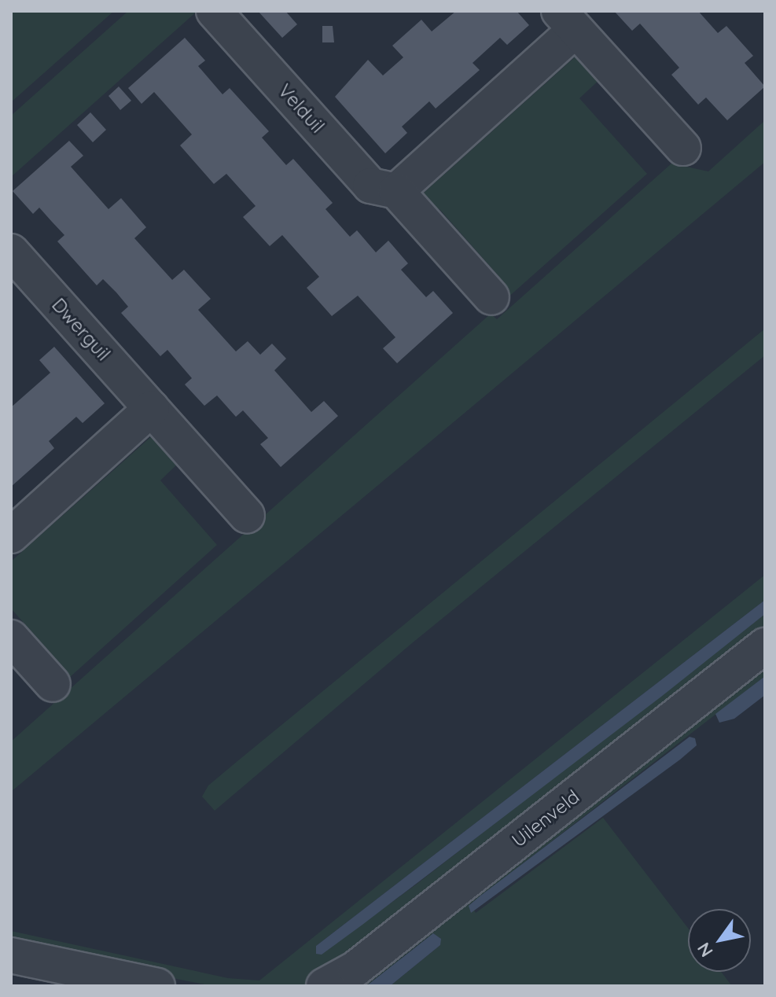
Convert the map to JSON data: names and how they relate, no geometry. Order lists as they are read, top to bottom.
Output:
{
  "streets": {
    "street": ["Velduil", "Dwerguil", "Uilenveld"]
  },
  "north": "bottom left"
}
